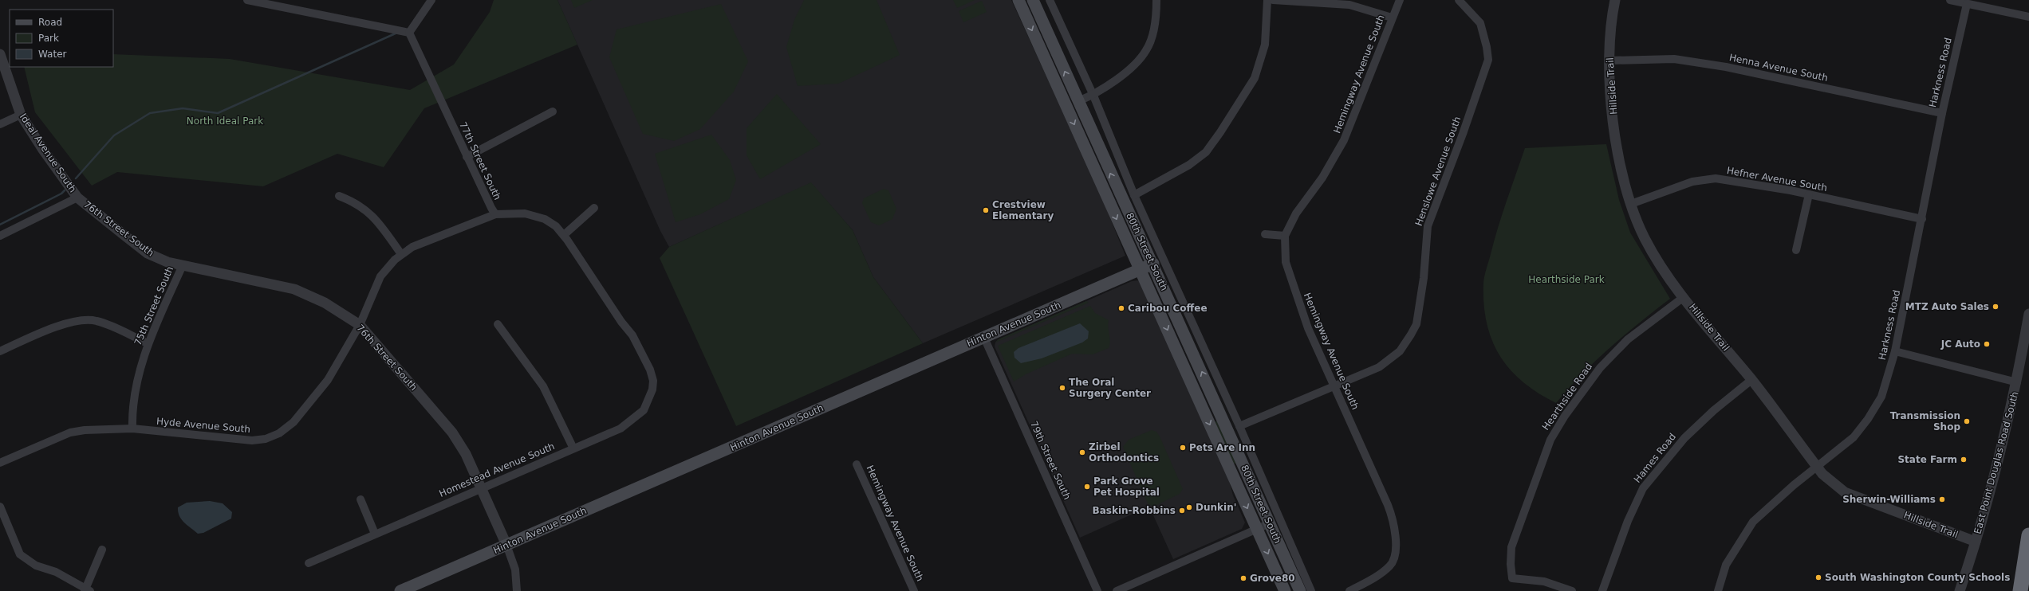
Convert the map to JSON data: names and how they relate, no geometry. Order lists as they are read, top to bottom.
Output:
{
  "streets": {
    "main road": ["80th Street South", "Hinton Avenue South"],
    "street": [
      "Henna Avenue South",
      "Harkness Road",
      "Hemingway Avenue South",
      "Hillside Trail",
      "Ideal Avenue South",
      "77th Street South",
      "Henslowe Avenue South",
      "Hefner Avenue South",
      "76th Street South",
      "75th Street South",
      "Hearthside Road",
      "Hyde Avenue South",
      "Hames Road",
      "79th Street South",
      "East Point Douglas Road South",
      "Homestead Avenue South"
    ]
  },
  "crossings": [
    ["Henna Avenue South", "Harkness Road"],
    ["Henna Avenue South", "Hillside Trail"],
    ["Harkness Road", "Hillside Trail"],
    ["Harkness Road", "Hefner Avenue South"],
    ["Hemingway Avenue South", "Henslowe Avenue South"],
    ["Hillside Trail", "Hefner Avenue South"],
    ["Hillside Trail", "Hearthside Road"],
    ["Hillside Trail", "Hames Road"],
    ["Hillside Trail", "East Point Douglas Road South"],
    ["Ideal Avenue South", "76th Street South"],
    ["77th Street South", "Hyde Avenue South"],
    ["77th Street South", "Homestead Avenue South"],
    ["Henslowe Avenue South", "80th Street South"],
    ["76th Street South", "75th Street South"],
    ["76th Street South", "Hinton Avenue South"],
    ["76th Street South", "Hyde Avenue South"],
    ["76th Street South", "Homestead Avenue South"],
    ["80th Street South", "Hinton Avenue South"],
    ["75th Street South", "Hyde Avenue South"],
    ["Hinton Avenue South", "79th Street South"]
  ],
  "parks": ["North Ideal Park", "Hearthside Park"],
  "places": [
    "Crestview Elementary",
    "MTZ Auto Sales",
    "Caribou Coffee",
    "JC Auto",
    "The Oral Surgery Center",
    "Transmission Shop",
    "Pets Are Inn",
    "Zirbel Orthodontics",
    "State Farm",
    "Park Grove Pet Hospital",
    "Sherwin-Williams",
    "Dunkin'",
    "Baskin-Robbins",
    "South Washington County Schools",
    "Grove80"
  ],
  "legend": ["Road", "Park", "Water"]
}
